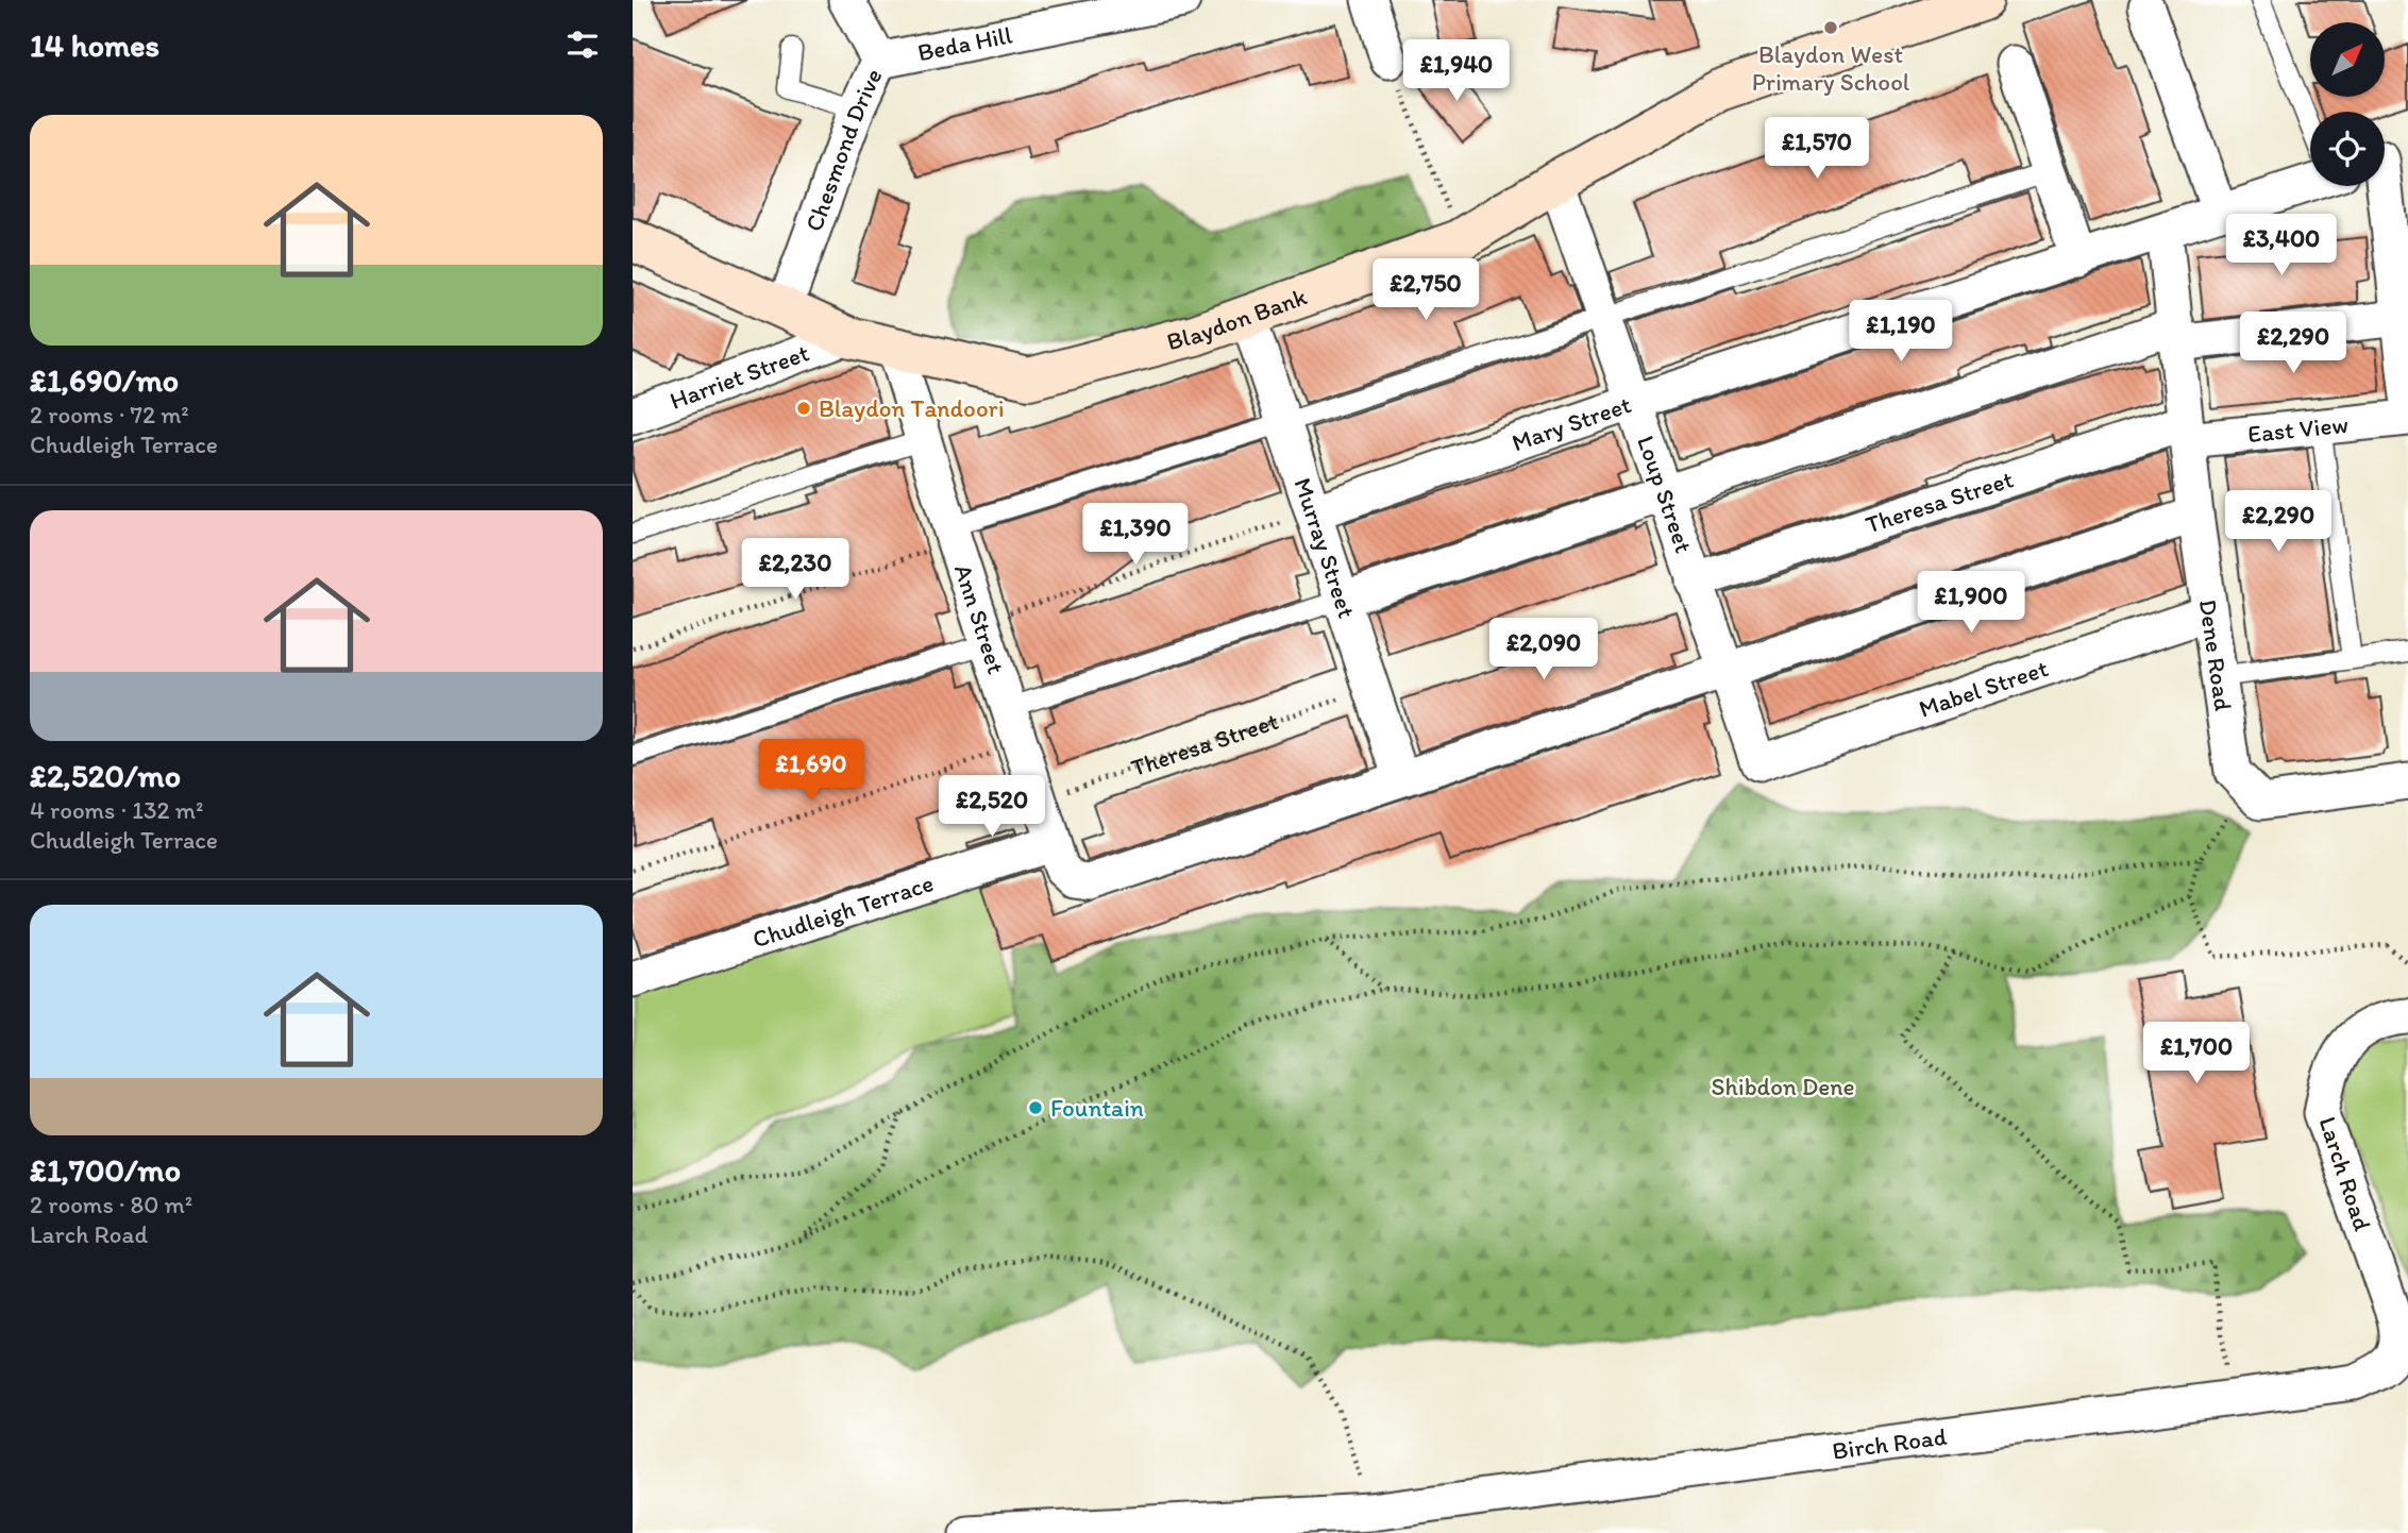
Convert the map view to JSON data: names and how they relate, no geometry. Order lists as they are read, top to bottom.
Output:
{
  "streets": {
    "street": [
      "Beda Hill",
      "Chesmond Drive",
      "Blaydon Bank",
      "Harriet Street",
      "Mary Street",
      "East View",
      "Loup Street",
      "Theresa Street",
      "Murray Street",
      "Ann Street",
      "Dene Road",
      "Mabel Street",
      "Chudleigh Terrace",
      "Larch Road",
      "Birch Road"
    ]
  },
  "crossings": [
    ["Beda Hill", "Chesmond Drive"],
    ["Chesmond Drive", "Blaydon Bank"],
    ["Blaydon Bank", "Harriet Street"],
    ["Blaydon Bank", "Loup Street"],
    ["Blaydon Bank", "Murray Street"],
    ["Blaydon Bank", "Ann Street"],
    ["Mary Street", "Loup Street"],
    ["Mary Street", "Murray Street"],
    ["Mary Street", "Dene Road"],
    ["East View", "Theresa Street"],
    ["East View", "Dene Road"],
    ["Loup Street", "Theresa Street"],
    ["Loup Street", "Mabel Street"],
    ["Theresa Street", "Murray Street"],
    ["Theresa Street", "Ann Street"],
    ["Theresa Street", "Dene Road"],
    ["Murray Street", "Ann Street"],
    ["Ann Street", "Chudleigh Terrace"],
    ["Dene Road", "Mabel Street"],
    ["Larch Road", "Birch Road"]
  ],
  "parks": ["Shibdon Dene"],
  "places": ["Blaydon West Primary School", "Blaydon Tandoori", "Fountain"],
  "north": "top right",
  "page": {
    "heading": "14 homes",
    "price": [
      "£1,940",
      "£1,570",
      "£3,400",
      "£2,750",
      "£1,190",
      "£2,290",
      "£2,290",
      "£1,390",
      "£2,230",
      "£1,900",
      "£2,090",
      "£1,690",
      "£2,520",
      "£1,700"
    ],
    "list": [
      {
        "name": "£1,690/mo",
        "note": "2 rooms · 72 m² · Chudleigh Terrace"
      },
      {
        "name": "£2,520/mo",
        "note": "4 rooms · 132 m² · Chudleigh Terrace"
      },
      {
        "name": "£1,700/mo",
        "note": "2 rooms · 80 m² · Larch Road"
      }
    ]
  }
}
